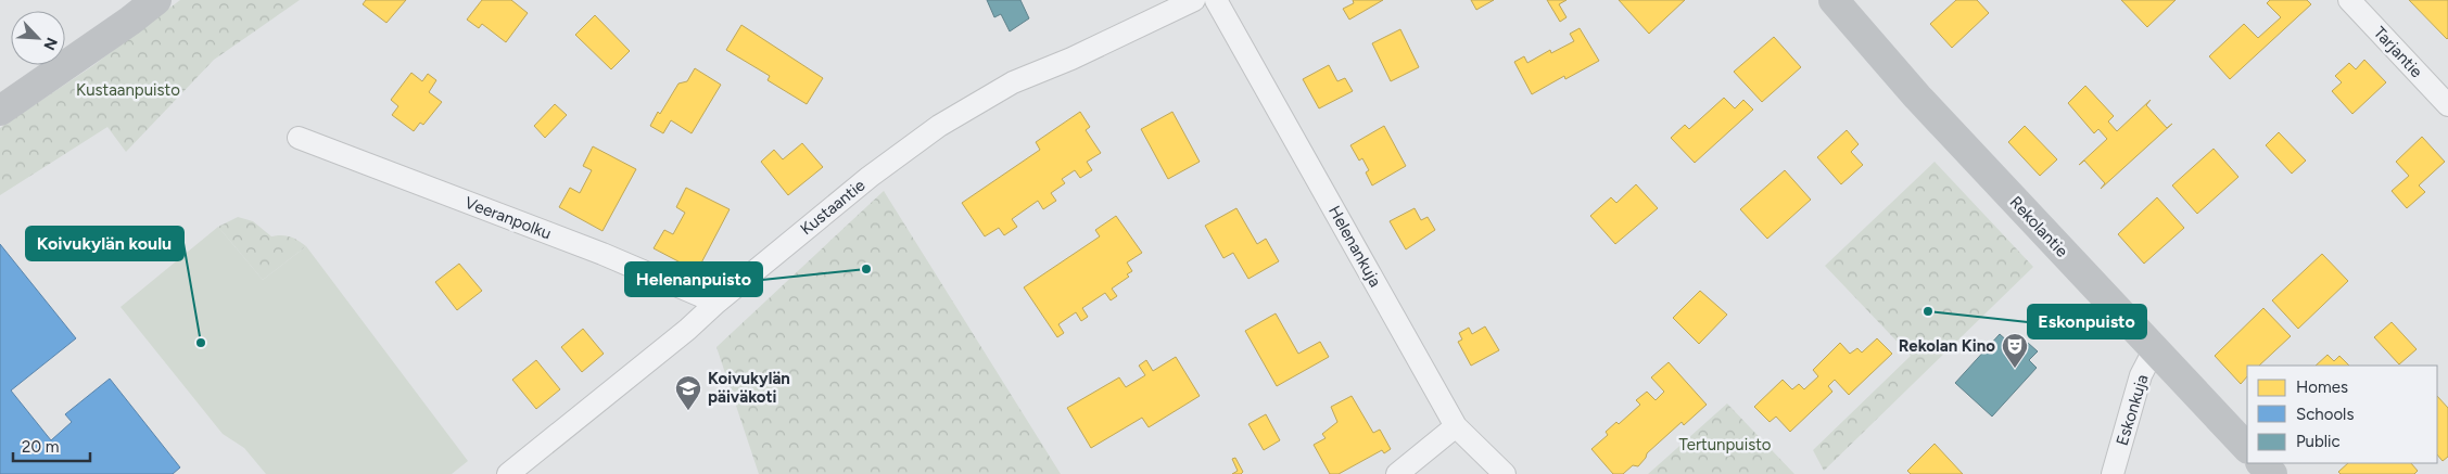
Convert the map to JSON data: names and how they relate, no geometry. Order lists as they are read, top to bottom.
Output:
{
  "streets": {
    "main road": ["Rekolantie"],
    "street": [
      "Tarjantie",
      "Kustaantie",
      "Veeranpolku",
      "Helenankuja",
      "Eskonkuja"
    ]
  },
  "crossings": [
    ["Kustaantie", "Veeranpolku"],
    ["Rekolantie", "Eskonkuja"]
  ],
  "parks": ["Kustaanpuisto", "Tertunpuisto"],
  "places": {
    "other": ["Helenanpuisto", "Eskonpuisto", "Koivukylän koulu"],
    "theatre": ["Rekolan Kino"],
    "school or university": ["Koivukylän päiväkoti"]
  },
  "legend": ["Homes", "Schools", "Public"],
  "scale_bar": "20 m",
  "north": "bottom right"
}
